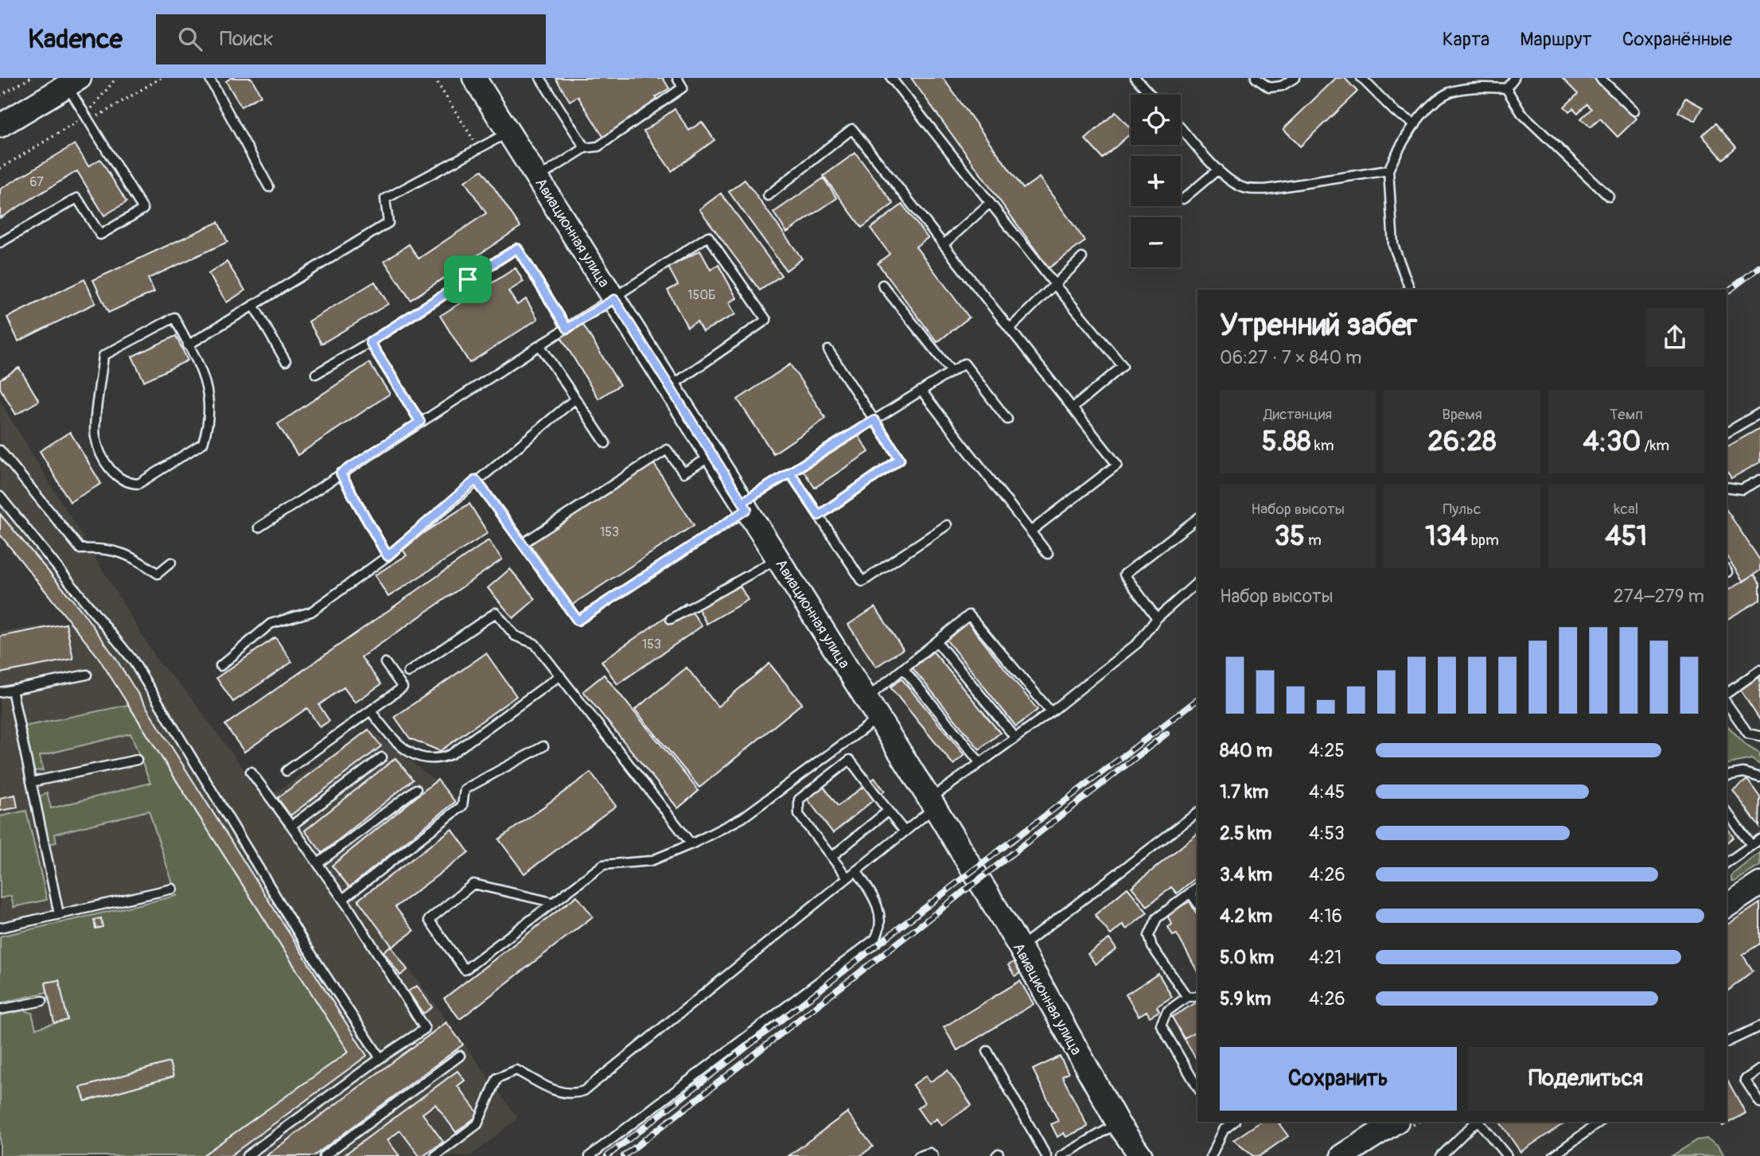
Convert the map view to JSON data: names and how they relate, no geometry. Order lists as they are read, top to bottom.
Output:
{
  "streets": {
    "main road": ["Авиационная улица"]
  },
  "house_numbers": [
    "67",
    "150Б",
    "153",
    "153"
  ],
  "page": {
    "header": "Kadence",
    "search": "Поиск",
    "nav": ["Карта", "Маршрут", "Сохранённые"],
    "map_buttons": ["+", "−"],
    "heading": ["Утренний забег", "06:27 · 7 × 840 m"],
    "stats": [
      ["Дистанция", "5.88 km"],
      ["Время", "26:28"],
      ["Темп", "4:30 /km"],
      ["Набор высоты", "35 m"],
      ["Пульс", "134 bpm"],
      ["kcal", "451"]
    ],
    "chart": ["Набор высоты", "274–279 m"],
    "list": [
      {
        "name": "840 m",
        "note": "4:25"
      },
      {
        "name": "1.7 km",
        "note": "4:45"
      },
      {
        "name": "2.5 km",
        "note": "4:53"
      },
      {
        "name": "3.4 km",
        "note": "4:26"
      },
      {
        "name": "4.2 km",
        "note": "4:16"
      },
      {
        "name": "5.0 km",
        "note": "4:21"
      },
      {
        "name": "5.9 km",
        "note": "4:26"
      }
    ],
    "buttons": ["Сохранить", "Поделиться"]
  }
}
